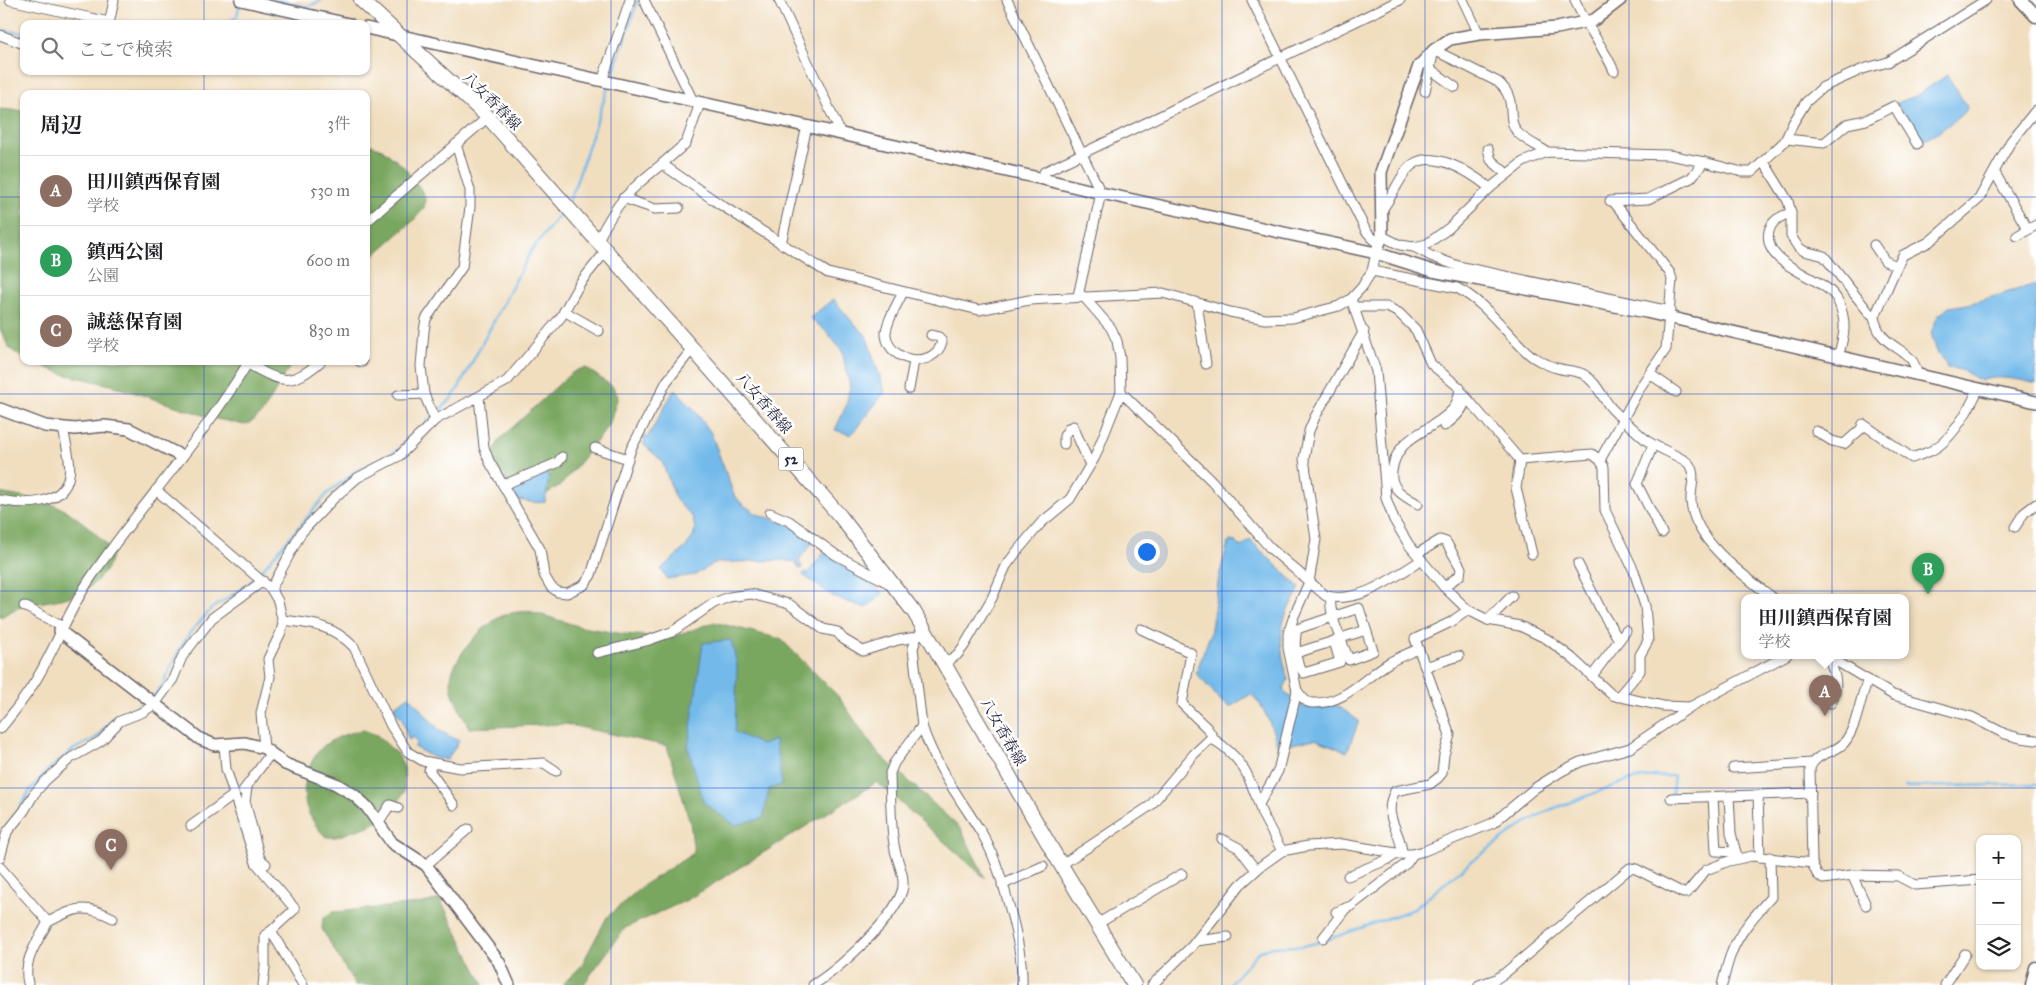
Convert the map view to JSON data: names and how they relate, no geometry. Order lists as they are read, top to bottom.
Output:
{
  "streets": {
    "main road": ["八女香春線", "52"]
  },
  "page": {
    "search": "ここで検索",
    "heading": ["周辺", "3件"],
    "list": [
      {
        "mark": "A",
        "name": "田川鎮西保育園",
        "note": "学校",
        "value": "530 m"
      },
      {
        "mark": "B",
        "name": "鎮西公園",
        "note": "公園",
        "value": "600 m"
      },
      {
        "mark": "C",
        "name": "誠慈保育園",
        "note": "学校",
        "value": "830 m"
      }
    ],
    "pins": ["B", "A", "C"],
    "popup": ["田川鎮西保育園", "学校"],
    "map_buttons": ["+", "−"]
  }
}
